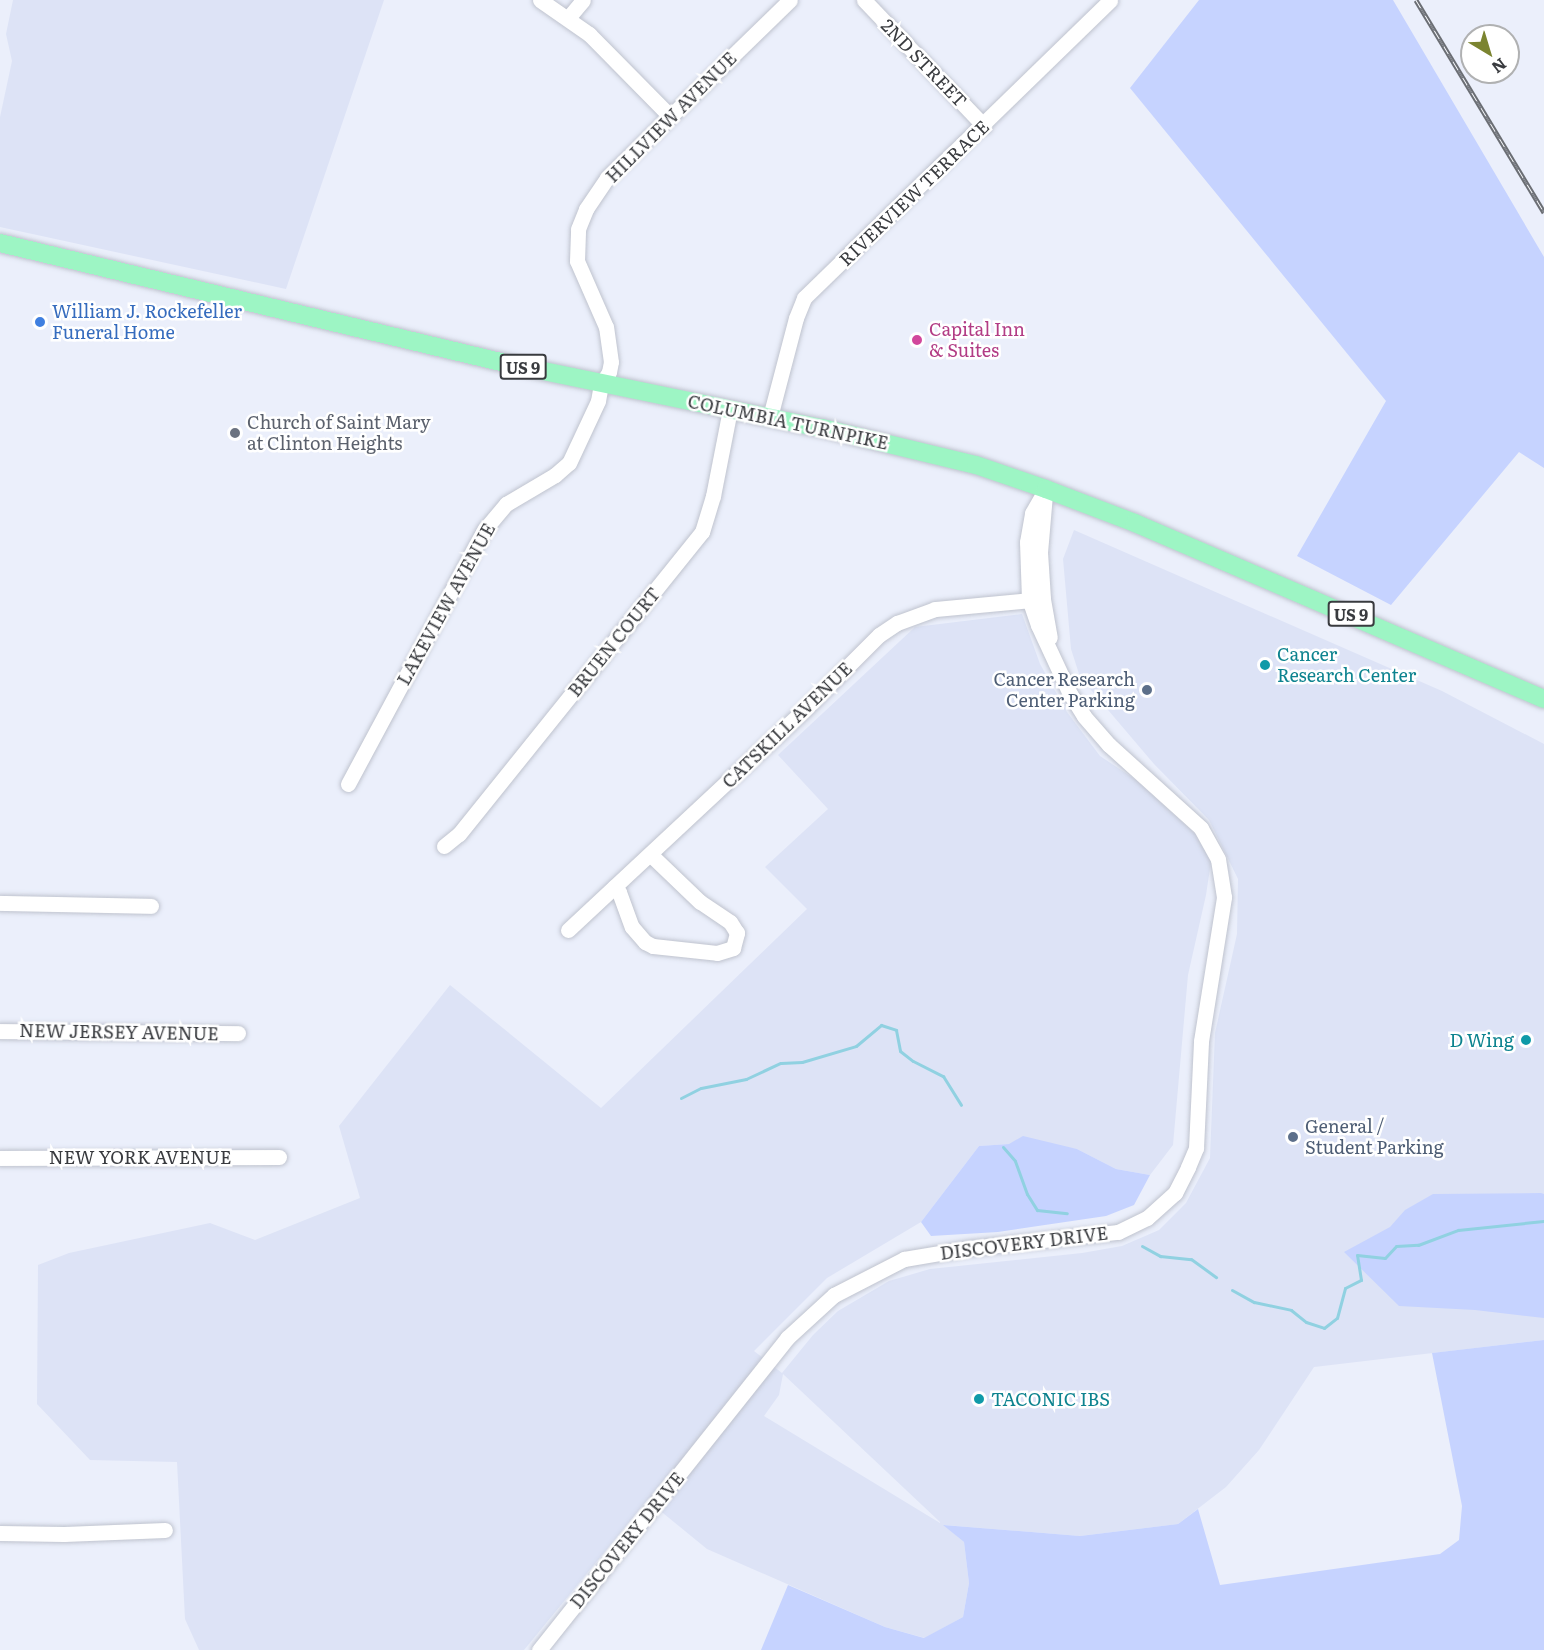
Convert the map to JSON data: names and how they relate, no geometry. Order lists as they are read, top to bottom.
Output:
{
  "streets": {
    "main road": ["US 9", "COLUMBIA TURNPIKE"],
    "street": [
      "2ND STREET",
      "HILLVIEW AVENUE",
      "RIVERVIEW TERRACE",
      "LAKEVIEW AVENUE",
      "BRUEN COURT",
      "CATSKILL AVENUE",
      "NEW JERSEY AVENUE",
      "NEW YORK AVENUE",
      "DISCOVERY DRIVE"
    ]
  },
  "crossings": [
    ["2ND STREET", "RIVERVIEW TERRACE"],
    ["HILLVIEW AVENUE", "COLUMBIA TURNPIKE"],
    ["HILLVIEW AVENUE", "LAKEVIEW AVENUE"],
    ["RIVERVIEW TERRACE", "COLUMBIA TURNPIKE"],
    ["COLUMBIA TURNPIKE", "LAKEVIEW AVENUE"],
    ["COLUMBIA TURNPIKE", "BRUEN COURT"],
    ["COLUMBIA TURNPIKE", "DISCOVERY DRIVE"],
    ["CATSKILL AVENUE", "DISCOVERY DRIVE"]
  ],
  "places": [
    "William J. Rockefeller Funeral Home",
    "Capital Inn & Suites",
    "Church of Saint Mary at Clinton Heights",
    "Cancer Research Center",
    "Cancer Research Center Parking",
    "D Wing",
    "General / Student Parking",
    "TACONIC IBS"
  ],
  "north": "bottom right"
}
